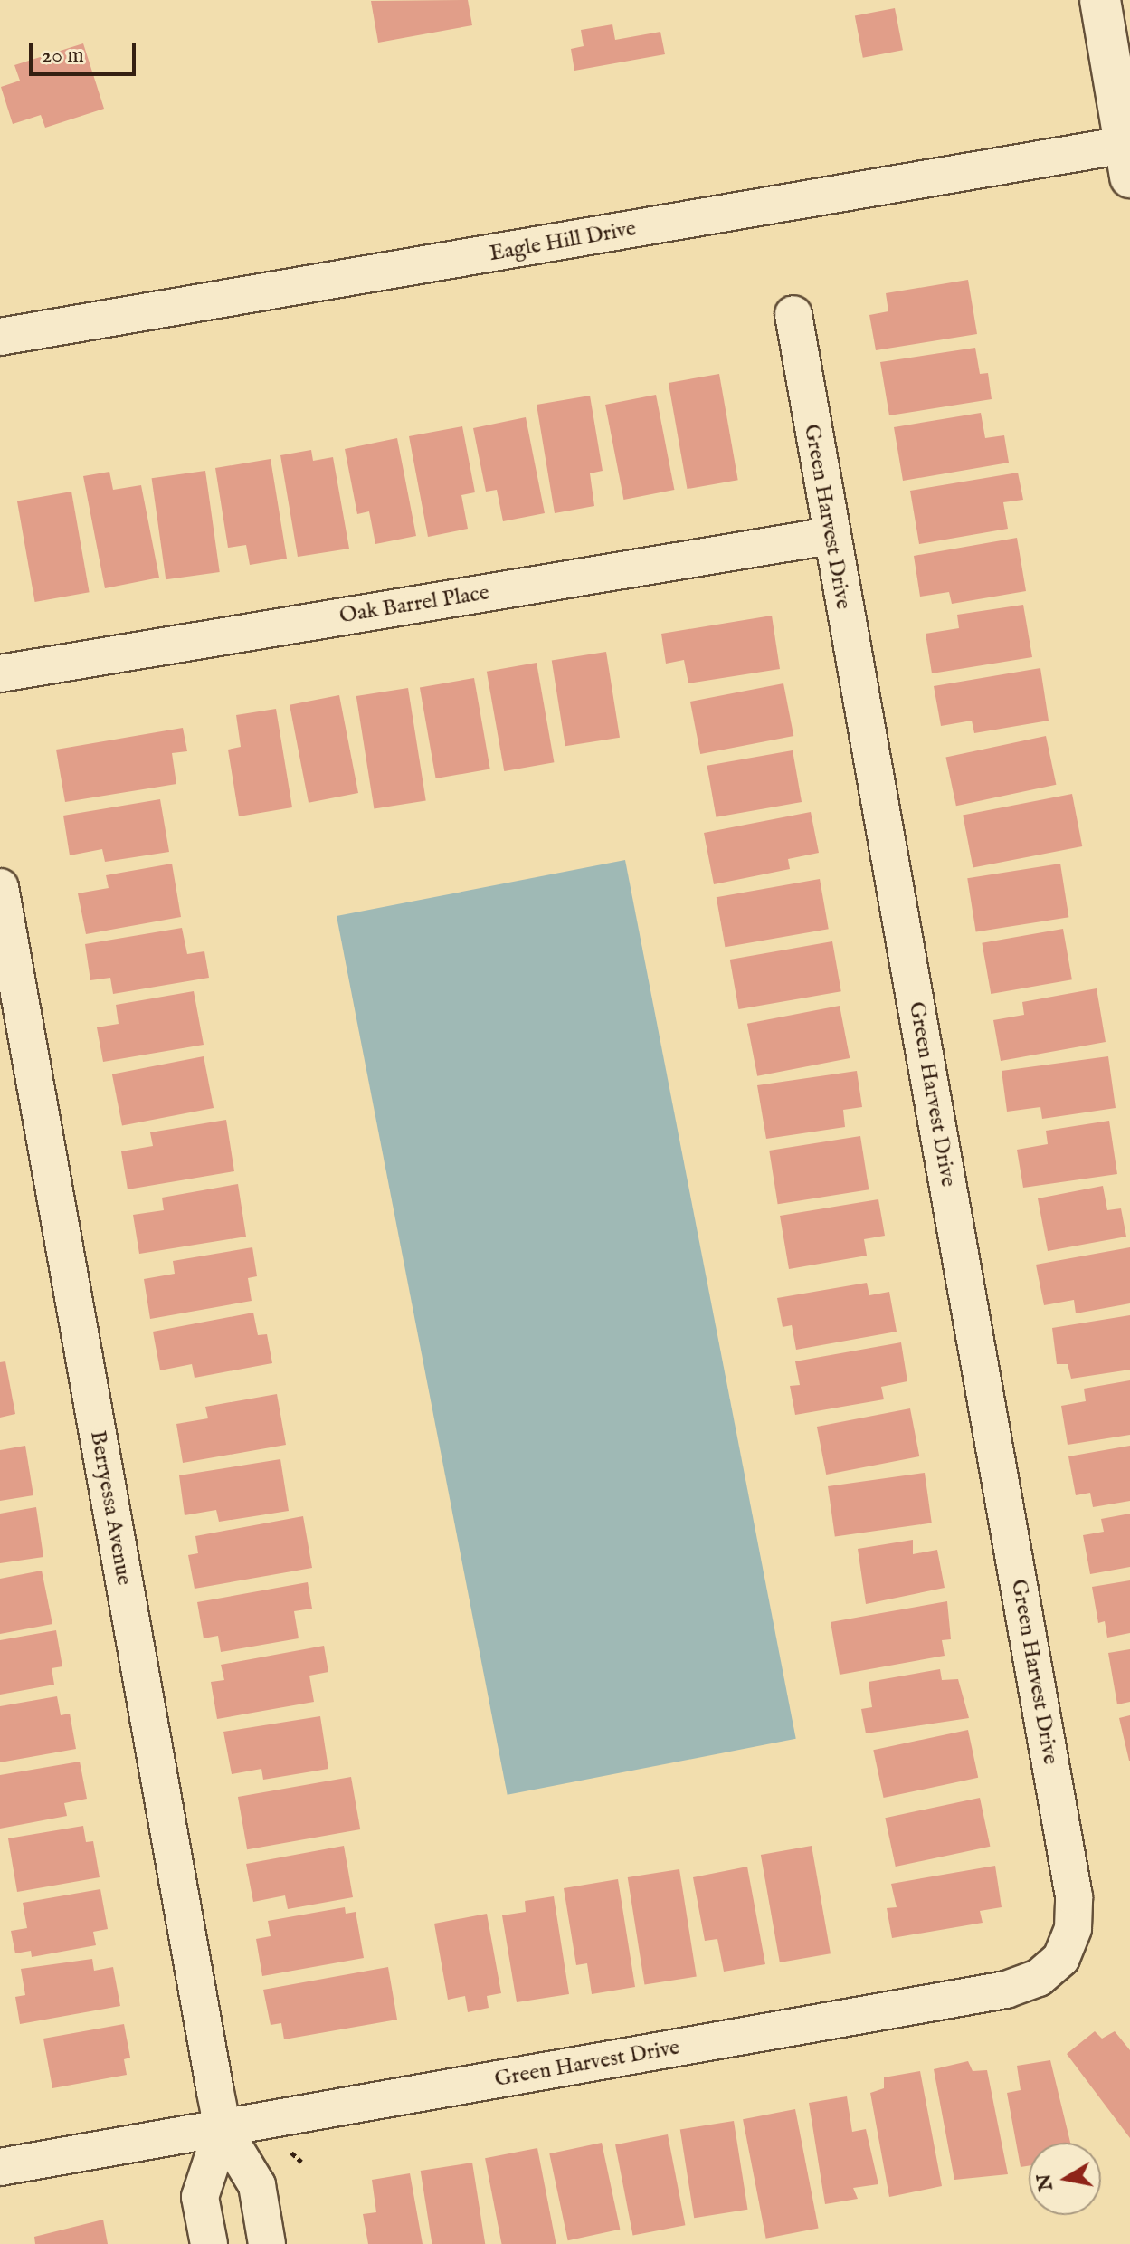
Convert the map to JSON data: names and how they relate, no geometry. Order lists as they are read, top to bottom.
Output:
{
  "streets": {
    "street": [
      "Eagle Hill Drive",
      "Green Harvest Drive",
      "Oak Barrel Place",
      "Berryessa Avenue"
    ]
  },
  "crossings": [
    ["Green Harvest Drive", "Oak Barrel Place"],
    ["Green Harvest Drive", "Berryessa Avenue"]
  ],
  "scale_bar": "20 m",
  "north": "left"
}
